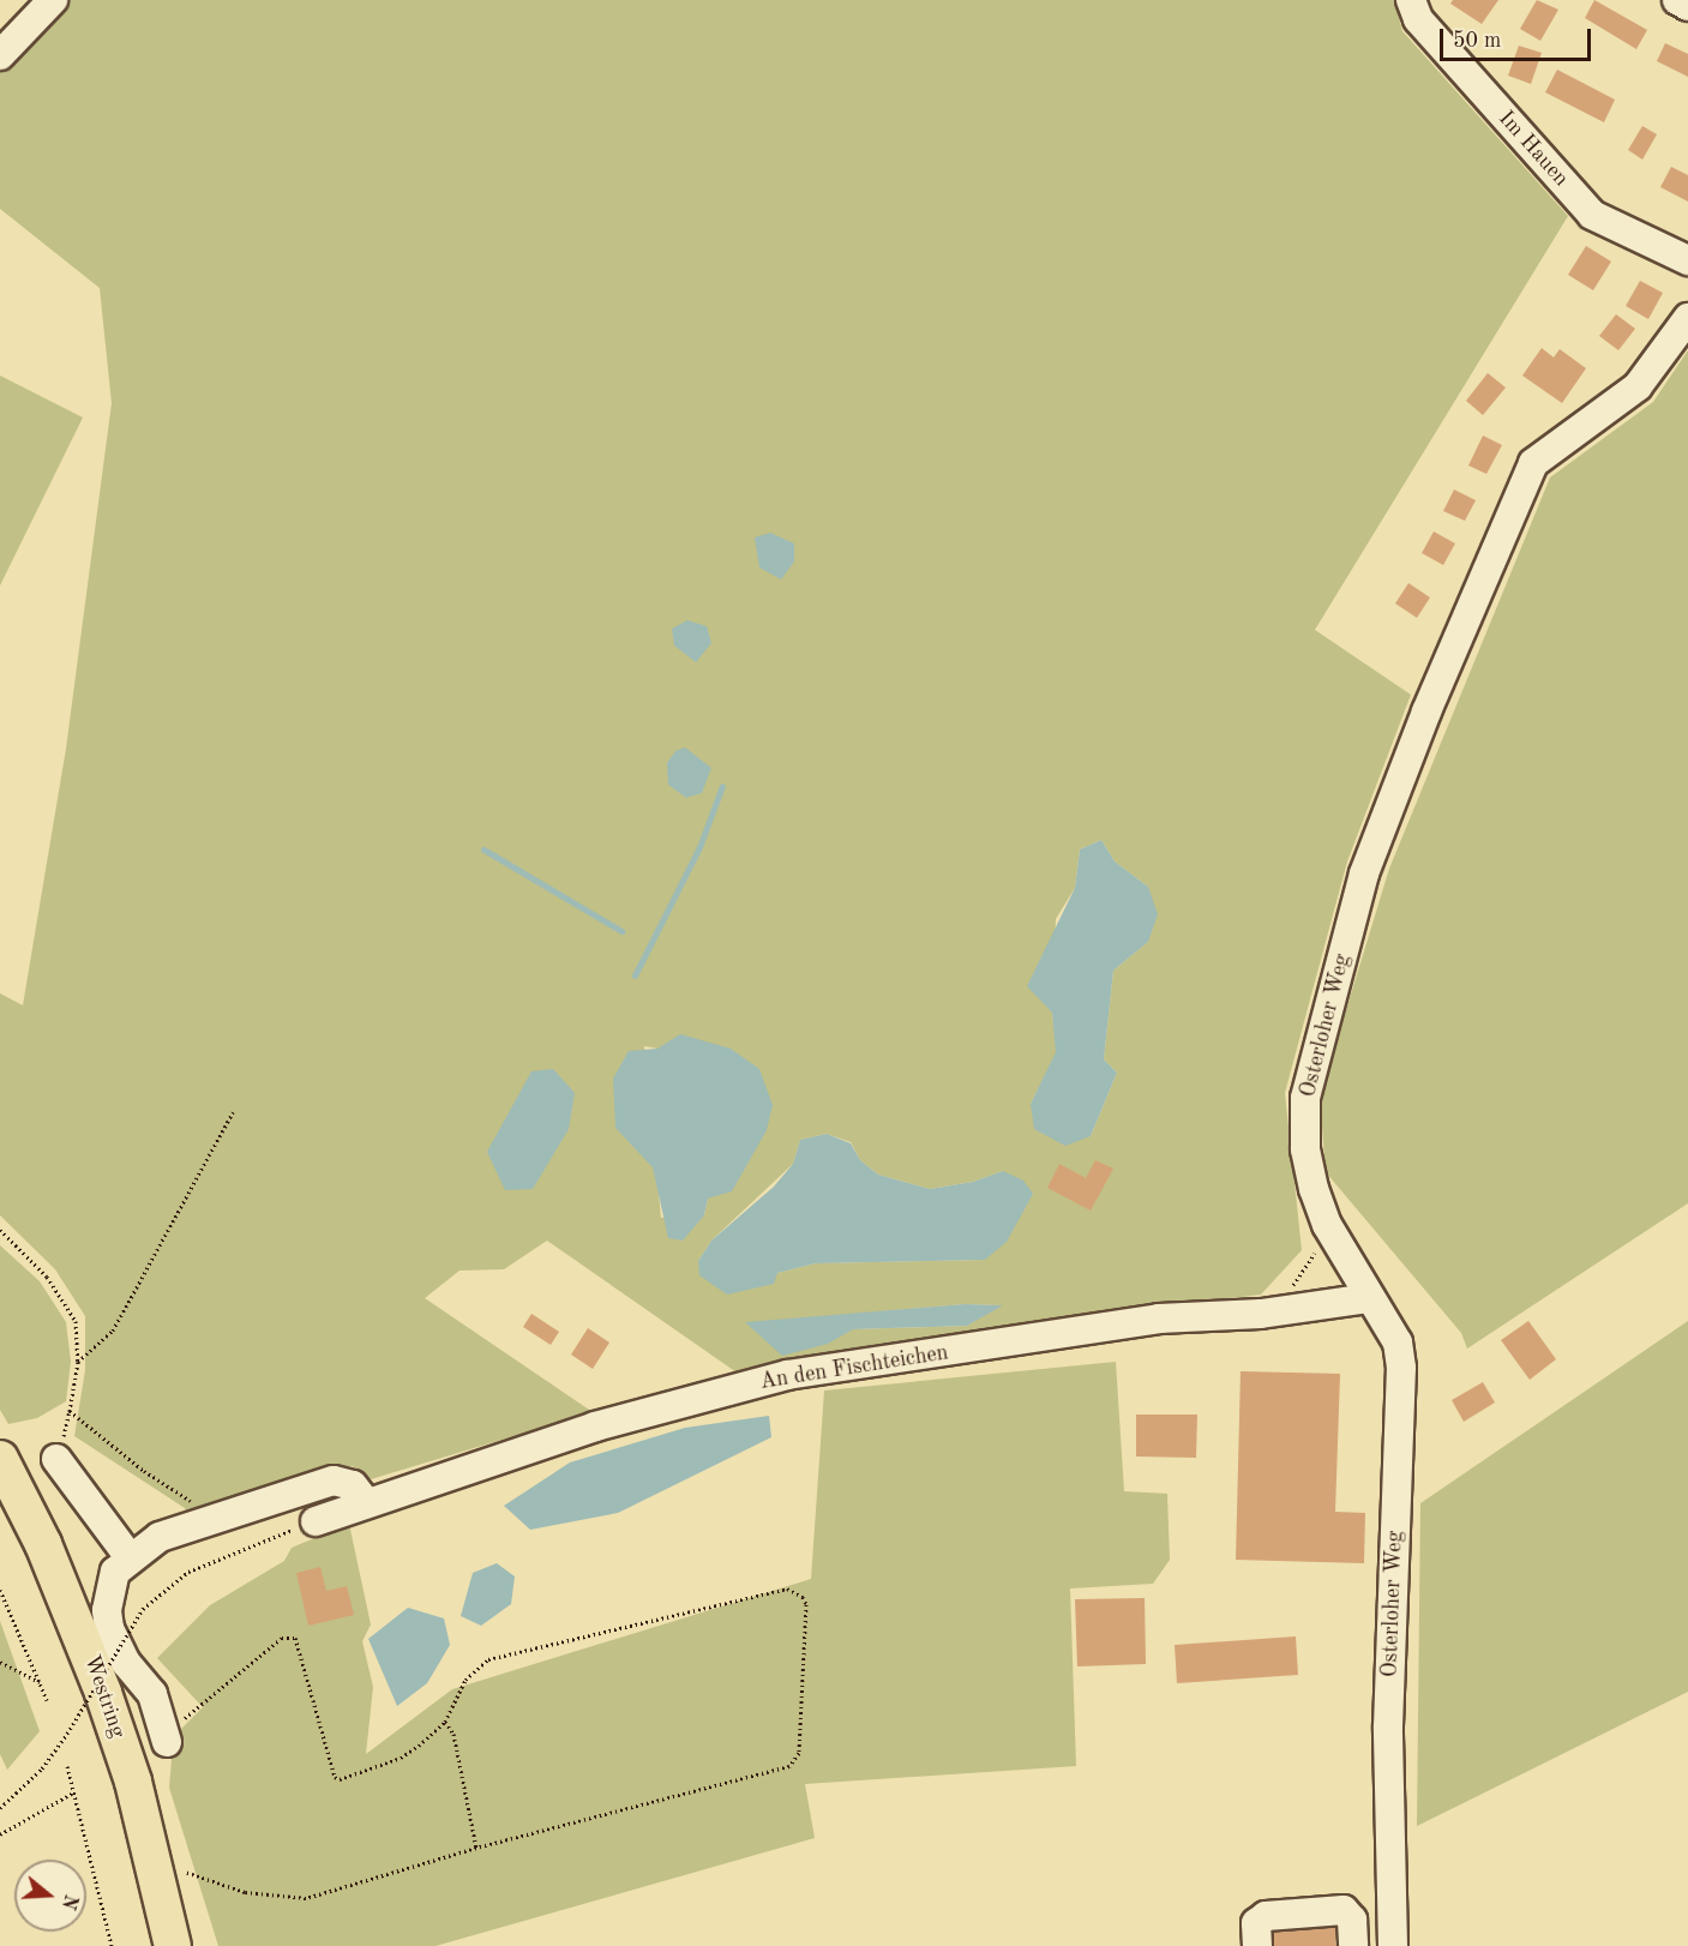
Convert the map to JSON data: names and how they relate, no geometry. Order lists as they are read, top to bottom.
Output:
{
  "streets": {
    "main road": ["Westring"],
    "street": ["Im Hauen", "Osterloher Weg", "An den Fischteichen"]
  },
  "crossings": [
    ["Osterloher Weg", "An den Fischteichen"]
  ],
  "scale_bar": "50 m",
  "north": "right"
}
